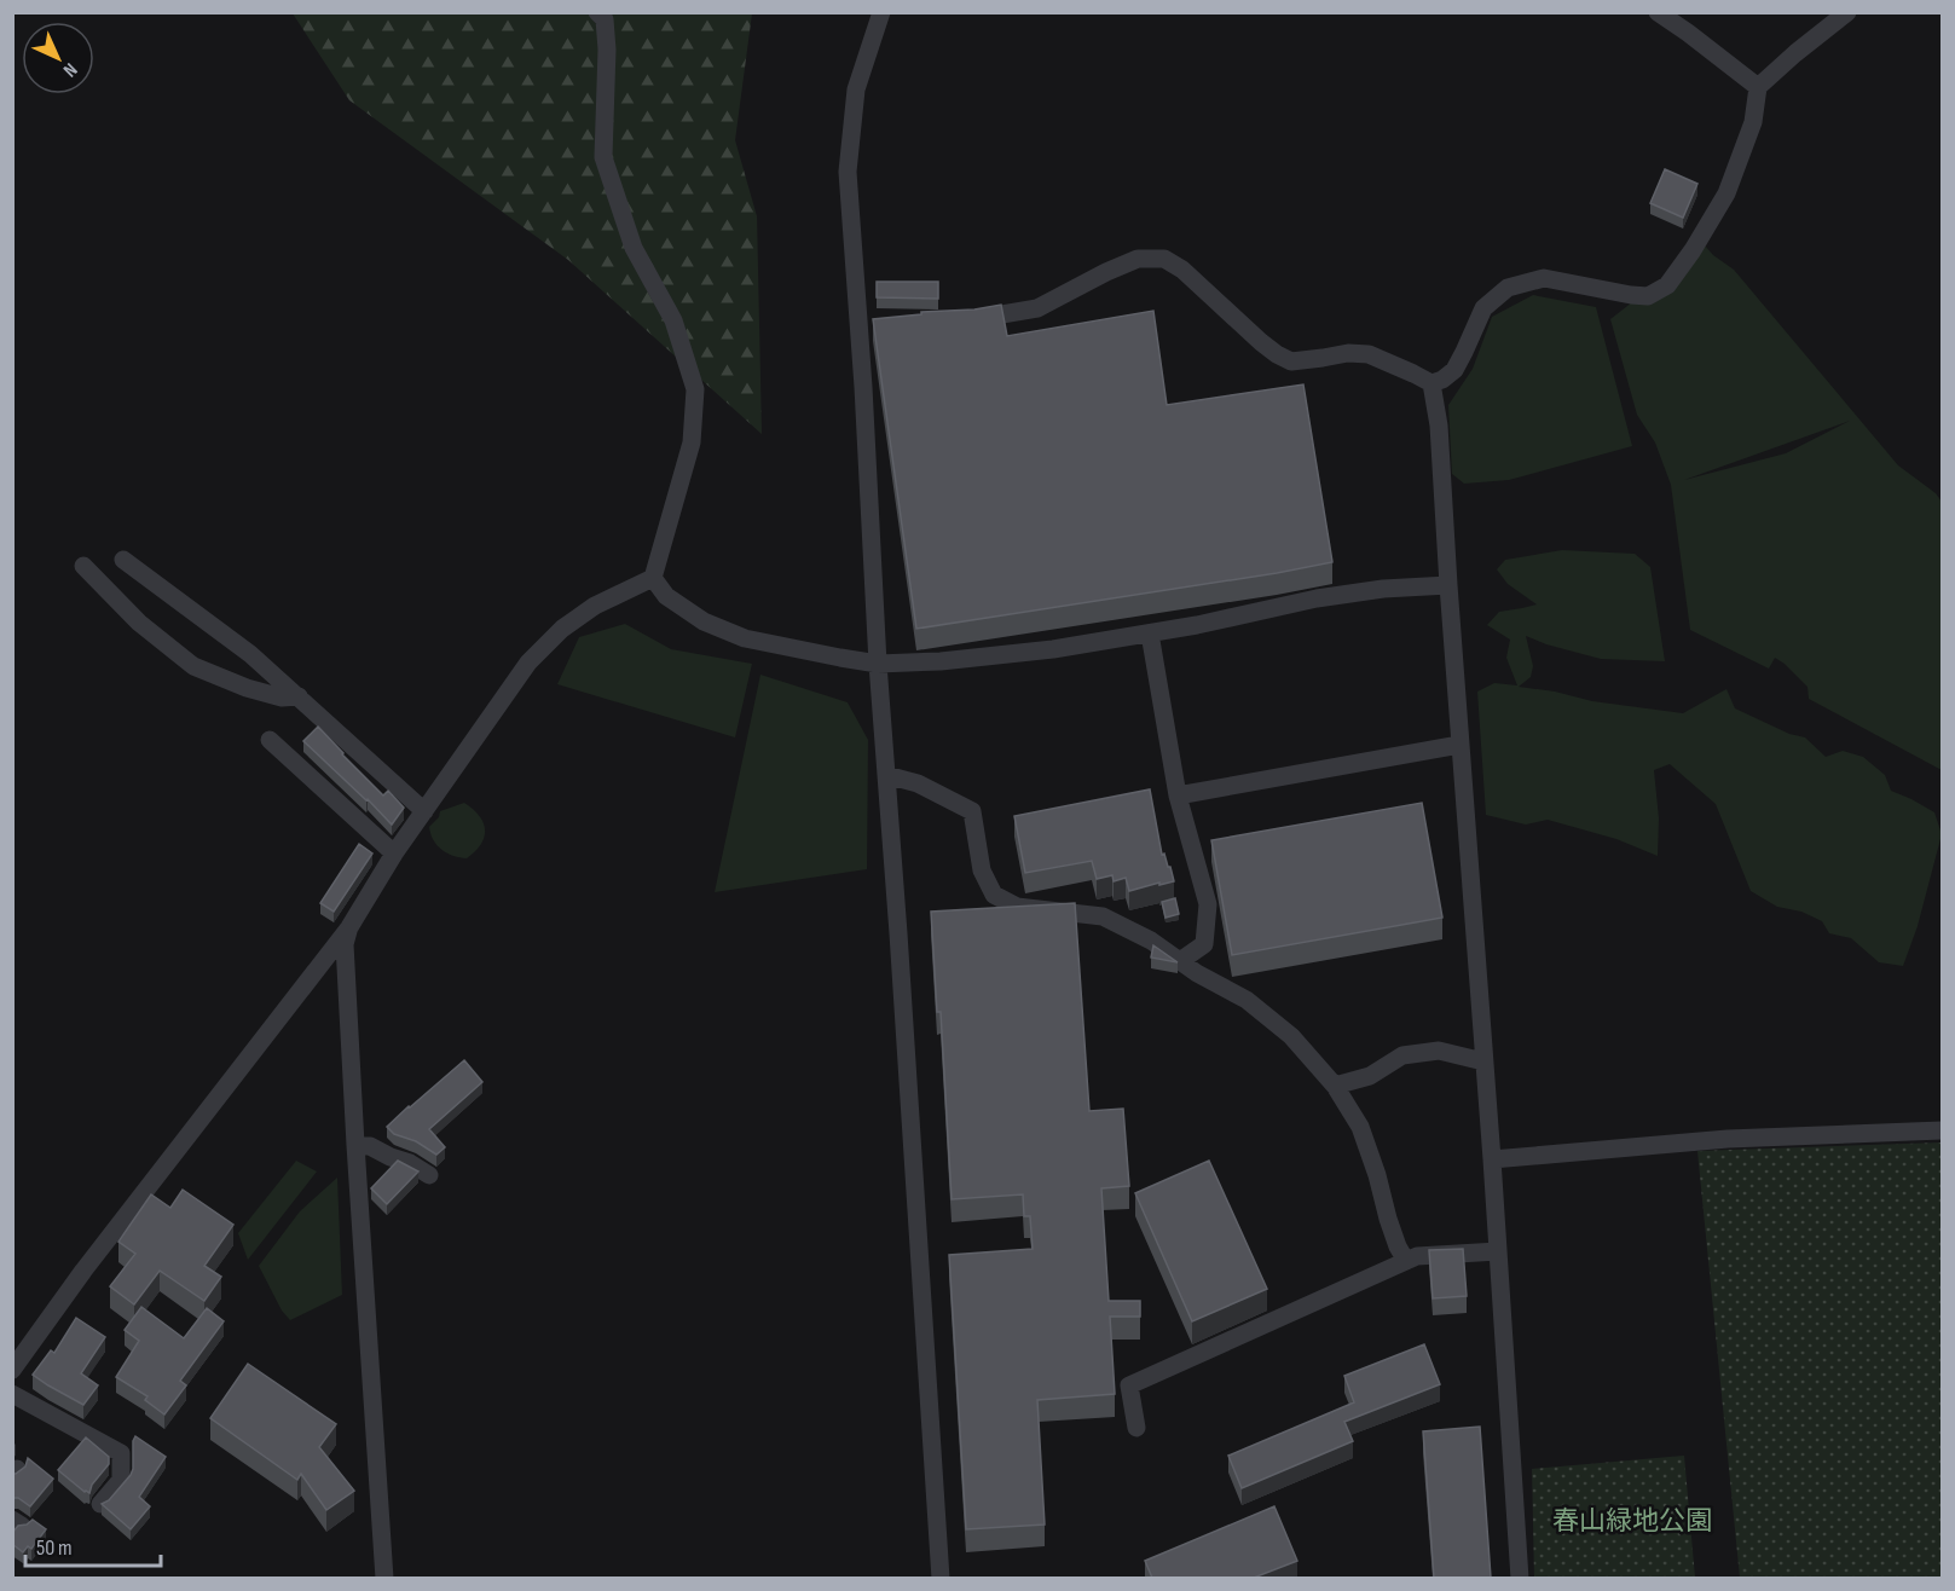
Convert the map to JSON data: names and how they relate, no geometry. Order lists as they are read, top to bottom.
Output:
{
  "parks": ["春山緑地公園"],
  "scale_bar": "50 m",
  "north": "bottom right"
}
